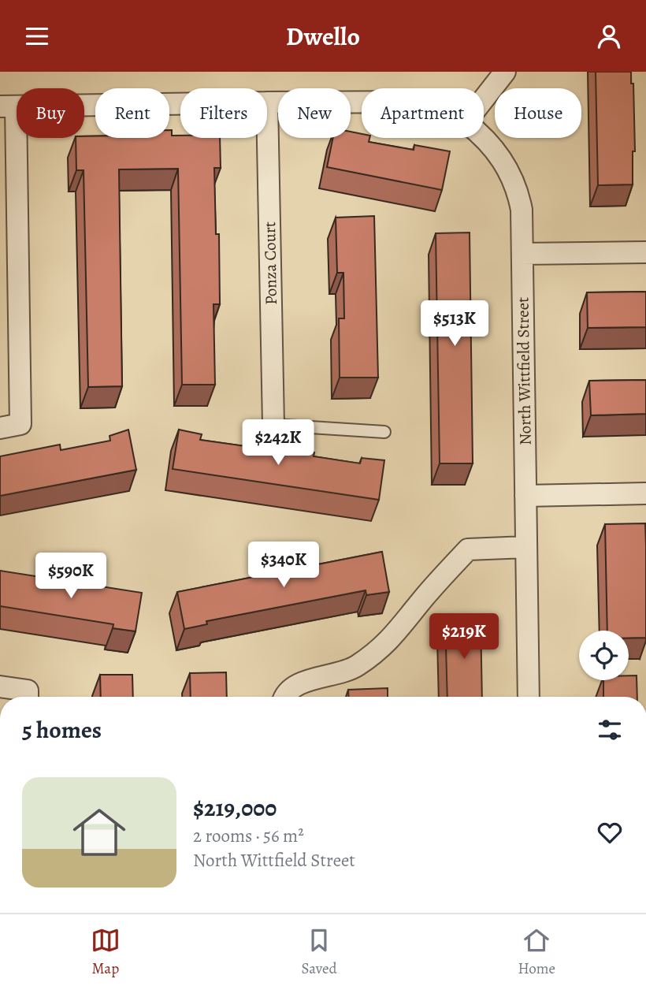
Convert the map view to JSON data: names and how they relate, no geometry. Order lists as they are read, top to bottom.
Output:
{
  "streets": {
    "street": ["Ponza Court", "North Wittfield Street"]
  },
  "page": {
    "header": "Dwello",
    "chip": [
      "Buy",
      "Rent",
      "Filters",
      "New",
      "Apartment",
      "House"
    ],
    "price": [
      "$513K",
      "$242K",
      "$340K",
      "$590K",
      "$219K"
    ],
    "heading": "5 homes",
    "list": [
      {
        "name": "$219,000",
        "note": "2 rooms · 56 m² · North Wittfield Street"
      }
    ],
    "tabs": ["Map", "Saved", "Home"]
  }
}
